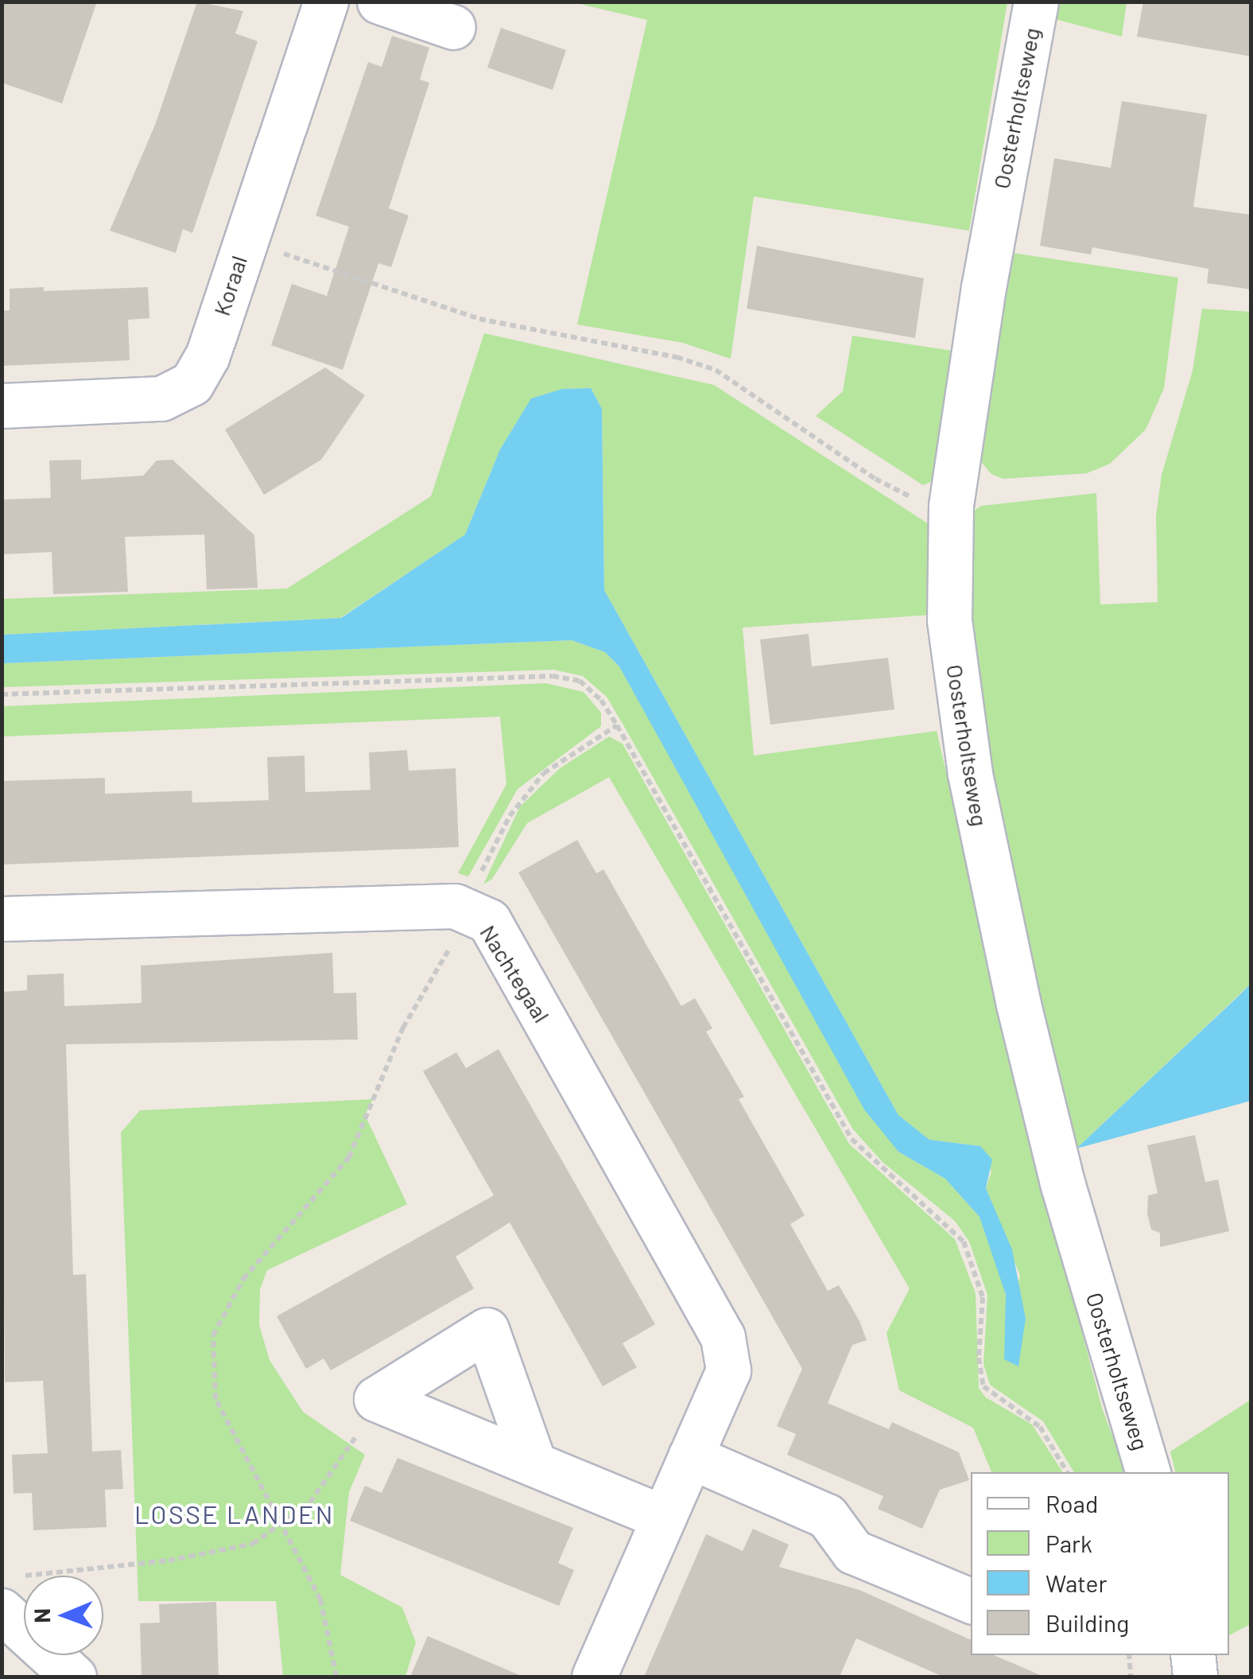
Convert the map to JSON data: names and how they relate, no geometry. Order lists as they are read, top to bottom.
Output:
{
  "streets": {
    "street": ["Oosterholtseweg", "Koraal", "Nachtegaal"]
  },
  "districts": ["LOSSE LANDEN"],
  "legend": [
    "Road",
    "Park",
    "Water",
    "Building"
  ],
  "north": "left"
}
